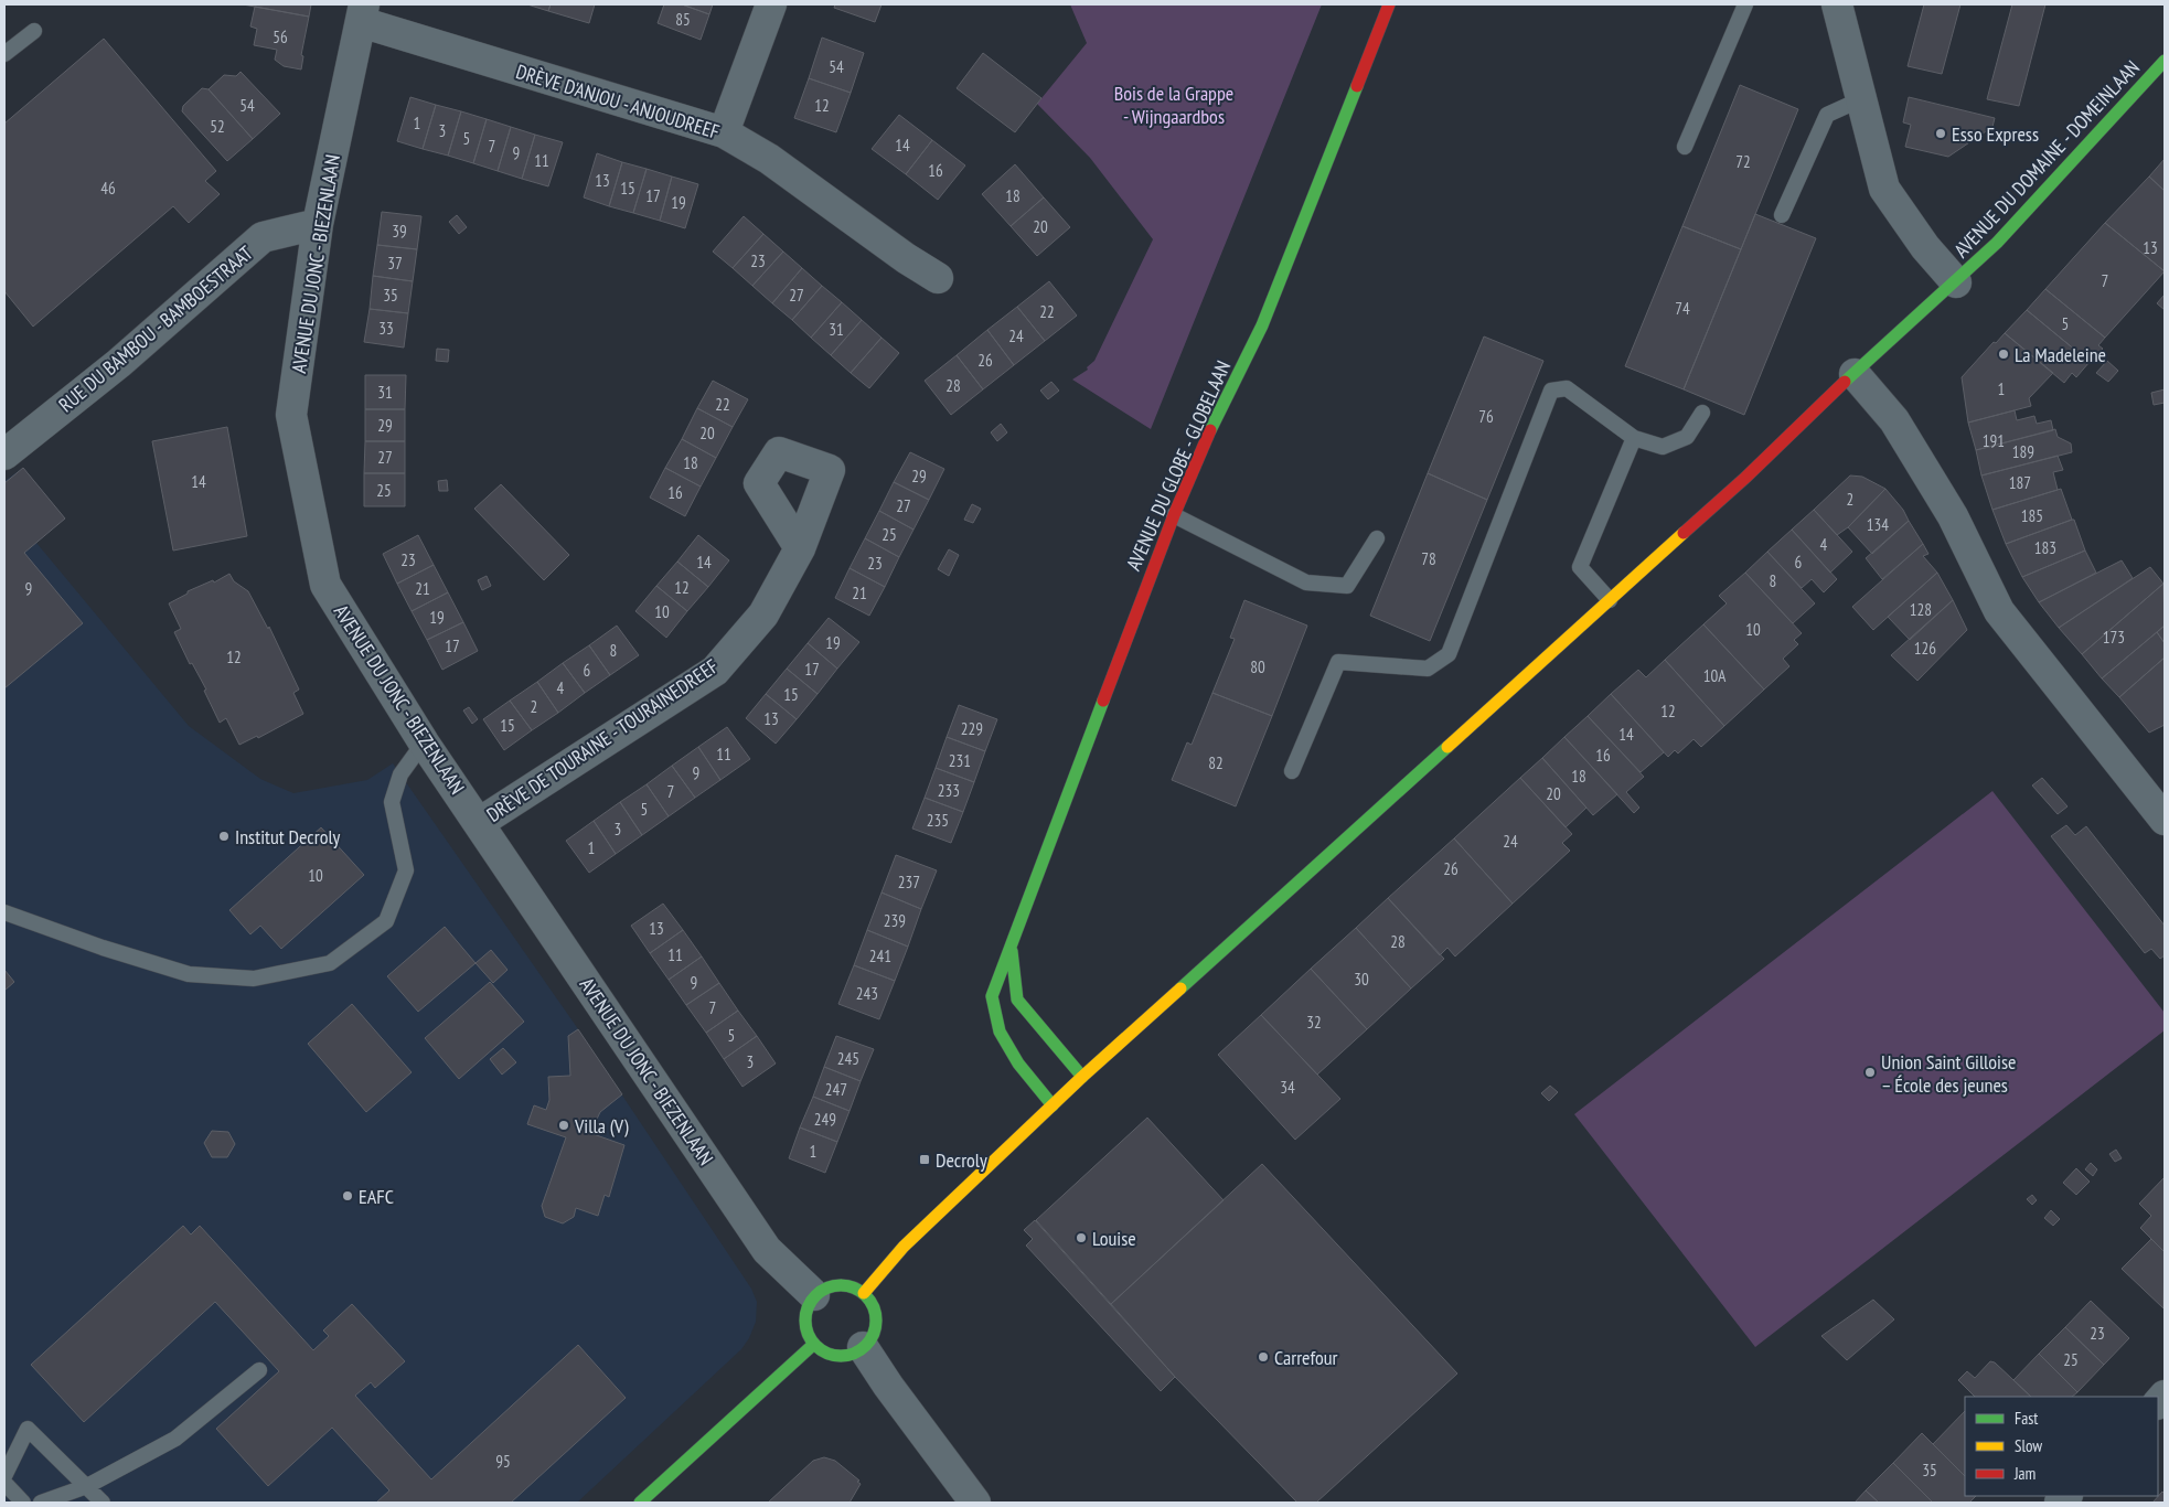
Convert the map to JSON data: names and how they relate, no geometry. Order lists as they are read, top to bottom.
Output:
{
  "streets": {
    "street": [
      "DRÈVE D'ANJOU - ANJOUDREEF",
      "AVENUE DU DOMAINE - DOMEINLAAN",
      "AVENUE DU JONC - BIEZENLAAN",
      "RUE DU BAMBOU - BAMBOESTRAAT",
      "AVENUE DU GLOBE - GLOBELAAN",
      "DRÈVE DE TOURAINE - TOURAINEDREEF"
    ]
  },
  "crossings": [
    ["DRÈVE D'ANJOU - ANJOUDREEF", "AVENUE DU JONC - BIEZENLAAN"],
    ["AVENUE DU DOMAINE - DOMEINLAAN", "AVENUE DU JONC - BIEZENLAAN"],
    ["AVENUE DU DOMAINE - DOMEINLAAN", "AVENUE DU GLOBE - GLOBELAAN"],
    ["AVENUE DU JONC - BIEZENLAAN", "RUE DU BAMBOU - BAMBOESTRAAT"],
    ["AVENUE DU JONC - BIEZENLAAN", "DRÈVE DE TOURAINE - TOURAINEDREEF"]
  ],
  "parks": ["Bois de la Grappe - Wijngaardbos"],
  "places": {
    "other": [
      "Esso Express",
      "La Madeleine",
      "Institut Decroly",
      "Union Saint Gilloise – École des jeunes",
      "Villa (V)",
      "EAFC",
      "Louise",
      "Carrefour"
    ],
    "transit": ["Decroly"]
  },
  "house_numbers": [
    "85",
    "56",
    "54",
    "54",
    "12",
    "1",
    "52",
    "3",
    "5",
    "14",
    "7",
    "9",
    "11",
    "72",
    "16",
    "13",
    "46",
    "15",
    "17",
    "18",
    "19",
    "20",
    "39",
    "13",
    "23",
    "37",
    "7",
    "35",
    "27",
    "74",
    "22",
    "5",
    "33",
    "31",
    "24",
    "26",
    "28",
    "1",
    "31",
    "22",
    "76",
    "29",
    "20",
    "191",
    "189",
    "27",
    "18",
    "29",
    "14",
    "187",
    "25",
    "16",
    "2",
    "27",
    "185",
    "134",
    "25",
    "4",
    "183",
    "78",
    "23",
    "14",
    "6",
    "23",
    "8",
    "12",
    "9",
    "21",
    "21",
    "128",
    "10",
    "19",
    "10",
    "173",
    "19",
    "17",
    "126",
    "8",
    "12",
    "80",
    "17",
    "6",
    "10A",
    "4",
    "15",
    "2",
    "12",
    "13",
    "15",
    "229",
    "14",
    "11",
    "16",
    "231",
    "82",
    "9",
    "18",
    "233",
    "7",
    "20",
    "5",
    "235",
    "3",
    "24",
    "1",
    "26",
    "10",
    "237",
    "239",
    "13",
    "28",
    "11",
    "241",
    "30",
    "9",
    "243",
    "7",
    "32",
    "5",
    "245",
    "3",
    "34",
    "247",
    "249",
    "1",
    "23",
    "25",
    "95",
    "35"
  ],
  "legend": ["Fast", "Slow", "Jam"]
}
